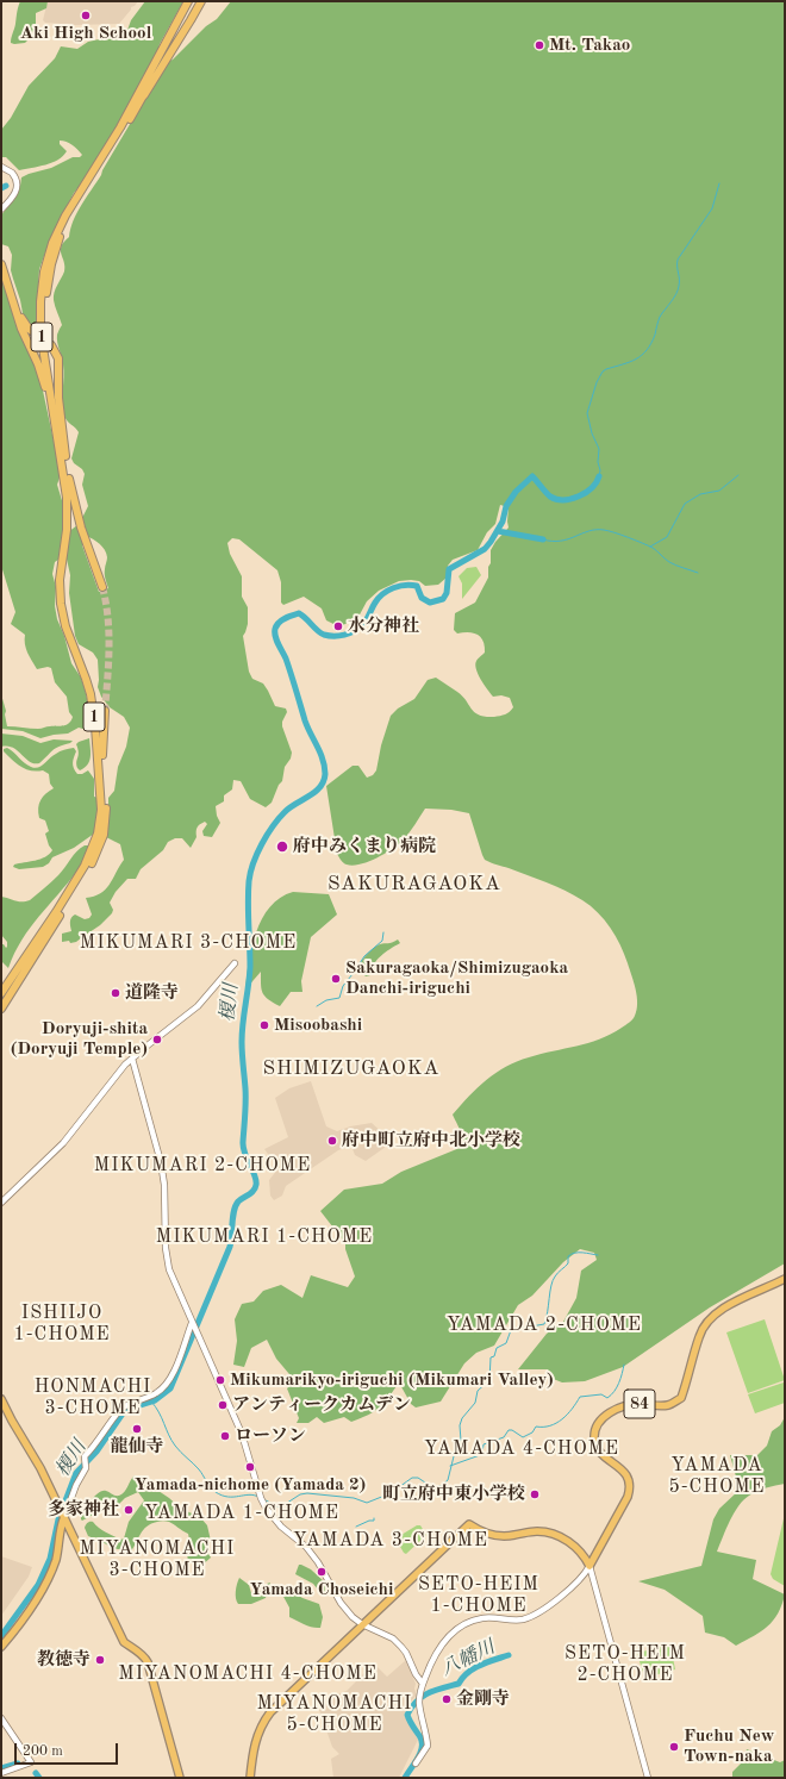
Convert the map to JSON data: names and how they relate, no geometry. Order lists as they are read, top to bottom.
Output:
{
  "streets": {
    "highway": ["1"],
    "main road": ["84"]
  },
  "districts": [
    "SAKURAGAOKA",
    "MIKUMARI 3-CHOME",
    "SHIMIZUGAOKA",
    "MIKUMARI 2-CHOME",
    "MIKUMARI 1-CHOME",
    "ISHIIJO 1-CHOME",
    "YAMADA 2-CHOME",
    "HONMACHI 3-CHOME",
    "YAMADA 4-CHOME",
    "YAMADA 5-CHOME",
    "YAMADA 1-CHOME",
    "YAMADA 3-CHOME",
    "MIYANOMACHI 3-CHOME",
    "SETO-HEIM 1-CHOME",
    "SETO-HEIM 2-CHOME",
    "MIYANOMACHI 4-CHOME",
    "MIYANOMACHI 5-CHOME"
  ],
  "water": ["榎川", "八幡川"],
  "places": [
    "Aki High School",
    "Mt. Takao",
    "水分神社",
    "府中みくまり病院",
    "Sakuragaoka/Shimizugaoka Danchi-iriguchi",
    "道隆寺",
    "Misoobashi",
    "Doryuji-shita (Doryuji Temple)",
    "府中町立府中北小学校",
    "Mikumarikyo-iriguchi (Mikumari Valley)",
    "アンティークカムデン",
    "龍仙寺",
    "ローソン",
    "Yamada-nichome (Yamada 2)",
    "町立府中東小学校",
    "多家神社",
    "Yamada Choseichi",
    "教徳寺",
    "金剛寺",
    "Fuchu New Town-naka"
  ],
  "scale_bar": "200 m"
}
